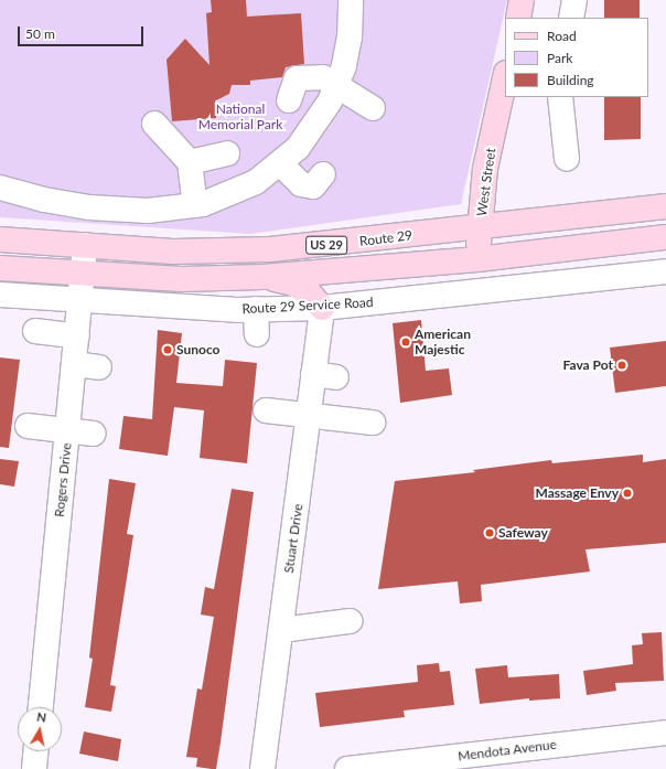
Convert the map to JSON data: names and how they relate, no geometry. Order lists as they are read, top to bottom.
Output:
{
  "streets": {
    "main road": ["West Street", "Route 29", "US 29"],
    "street": [
      "Route 29 Service Road",
      "Rogers Drive",
      "Stuart Drive",
      "Mendota Avenue"
    ]
  },
  "crossings": [
    ["West Street", "Route 29"],
    ["West Street", "Route 29 Service Road"],
    ["Route 29", "Rogers Drive"],
    ["Route 29 Service Road", "Rogers Drive"],
    ["Route 29 Service Road", "Stuart Drive"]
  ],
  "parks": ["National Memorial Park"],
  "places": [
    "American Majestic",
    "Sunoco",
    "Fava Pot",
    "Massage Envy",
    "Safeway"
  ],
  "legend": ["Road", "Park", "Building"],
  "scale_bar": "50 m",
  "north": "top"
}
